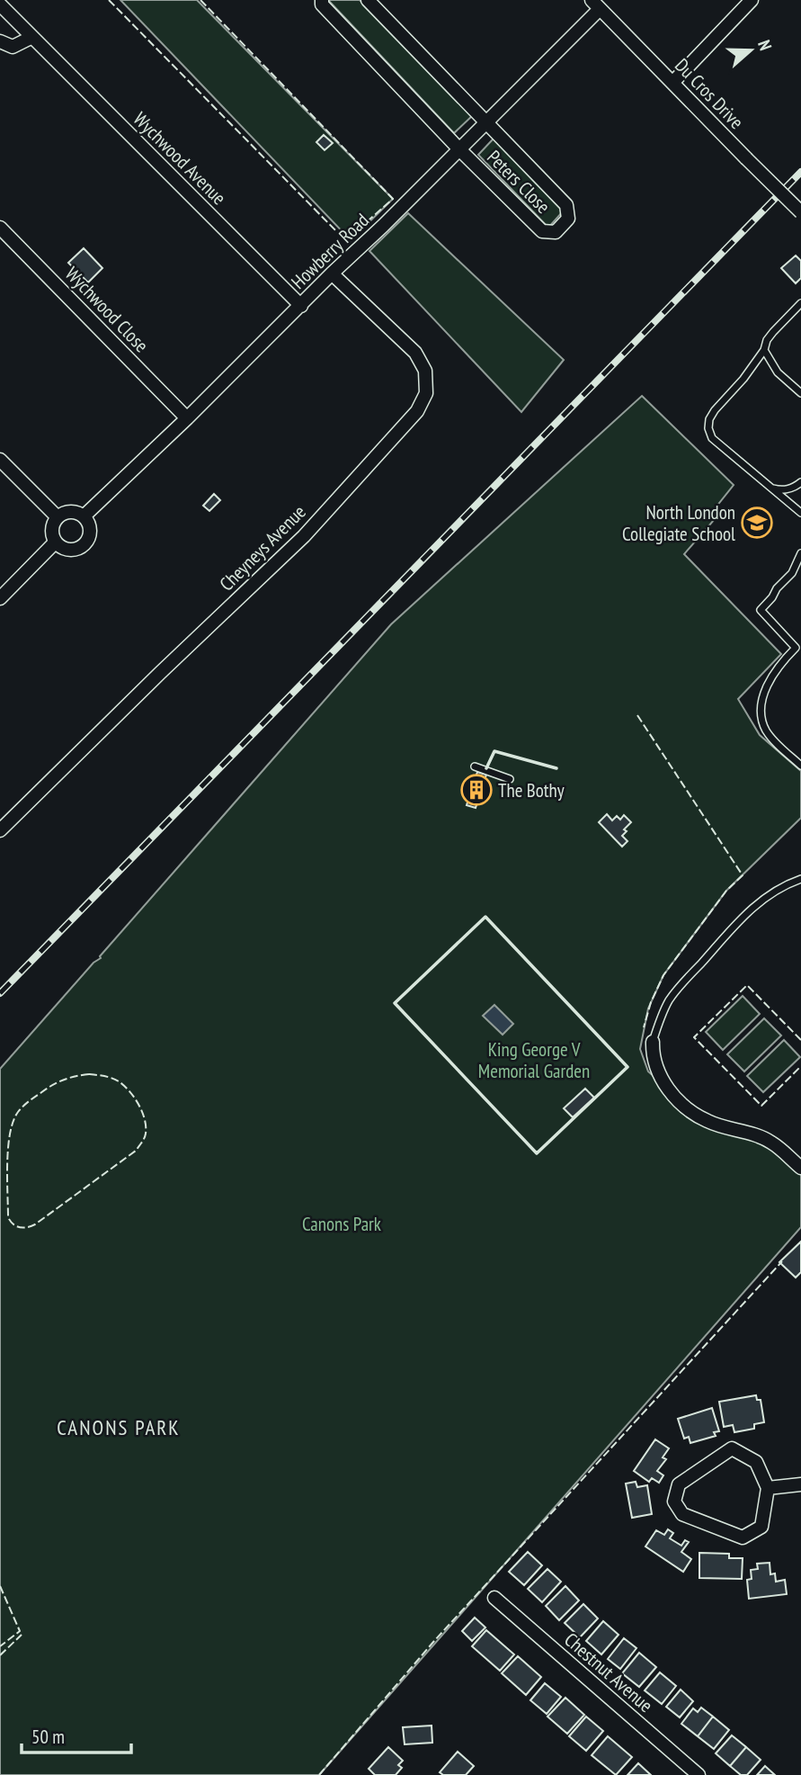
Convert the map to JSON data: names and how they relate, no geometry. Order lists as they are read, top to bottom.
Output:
{
  "streets": {
    "street": [
      "Du Cros Drive",
      "Wychwood Avenue",
      "Peters Close",
      "Howberry Road",
      "Wychwood Close",
      "Cheyneys Avenue",
      "Chestnut Avenue"
    ]
  },
  "crossings": [
    ["Du Cros Drive", "Howberry Road"],
    ["Wychwood Avenue", "Howberry Road"],
    ["Peters Close", "Howberry Road"],
    ["Howberry Road", "Wychwood Close"],
    ["Howberry Road", "Cheyneys Avenue"]
  ],
  "districts": ["CANONS PARK"],
  "parks": ["King George V Memorial Garden", "Canons Park"],
  "places": {
    "school or university": ["North London Collegiate School"],
    "building": ["The Bothy"]
  },
  "scale_bar": "50 m",
  "north": "right"
}
